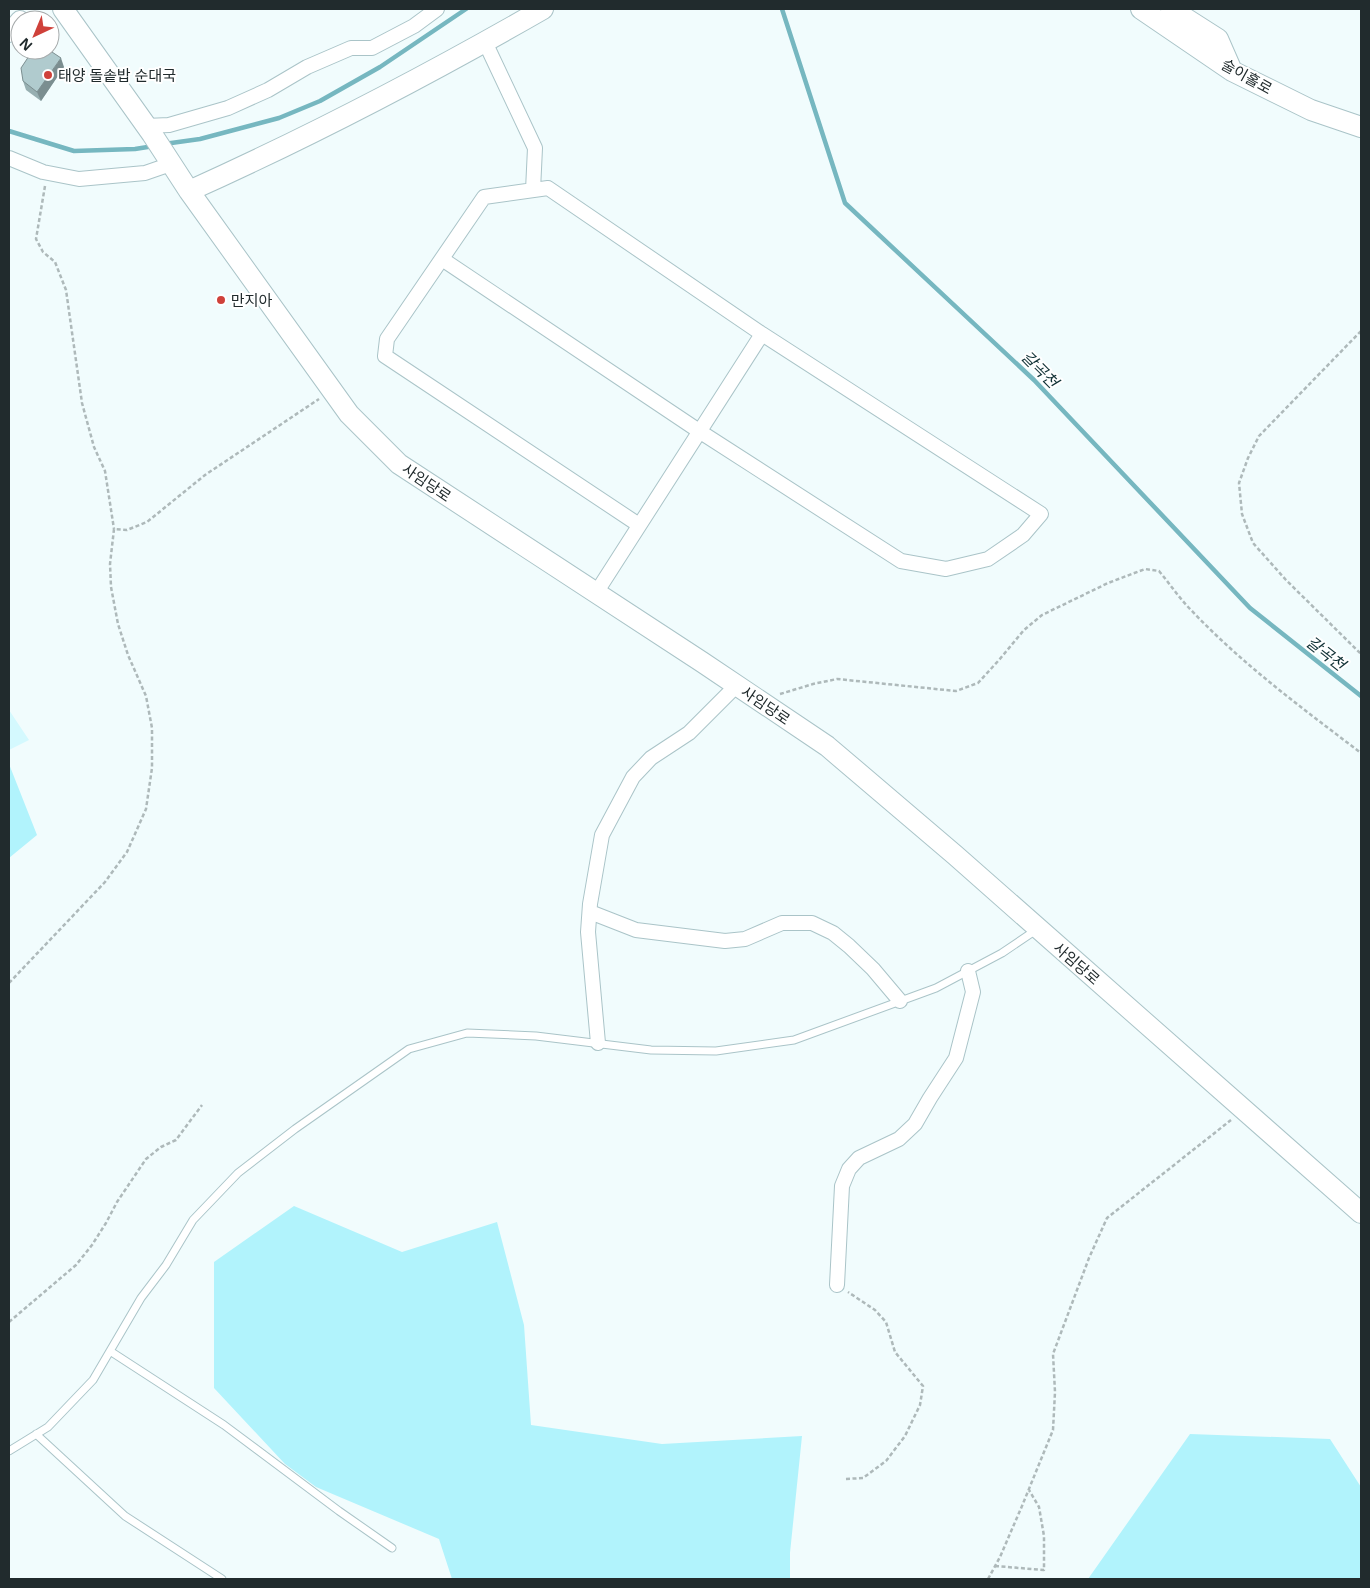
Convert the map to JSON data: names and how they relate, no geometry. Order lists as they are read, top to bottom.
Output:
{
  "streets": {
    "main road": ["술이홀로", "사임당로"]
  },
  "water": ["갈곡천"],
  "places": ["태양 돌솥밥 순대국", "만지아"],
  "north": "bottom left"
}
